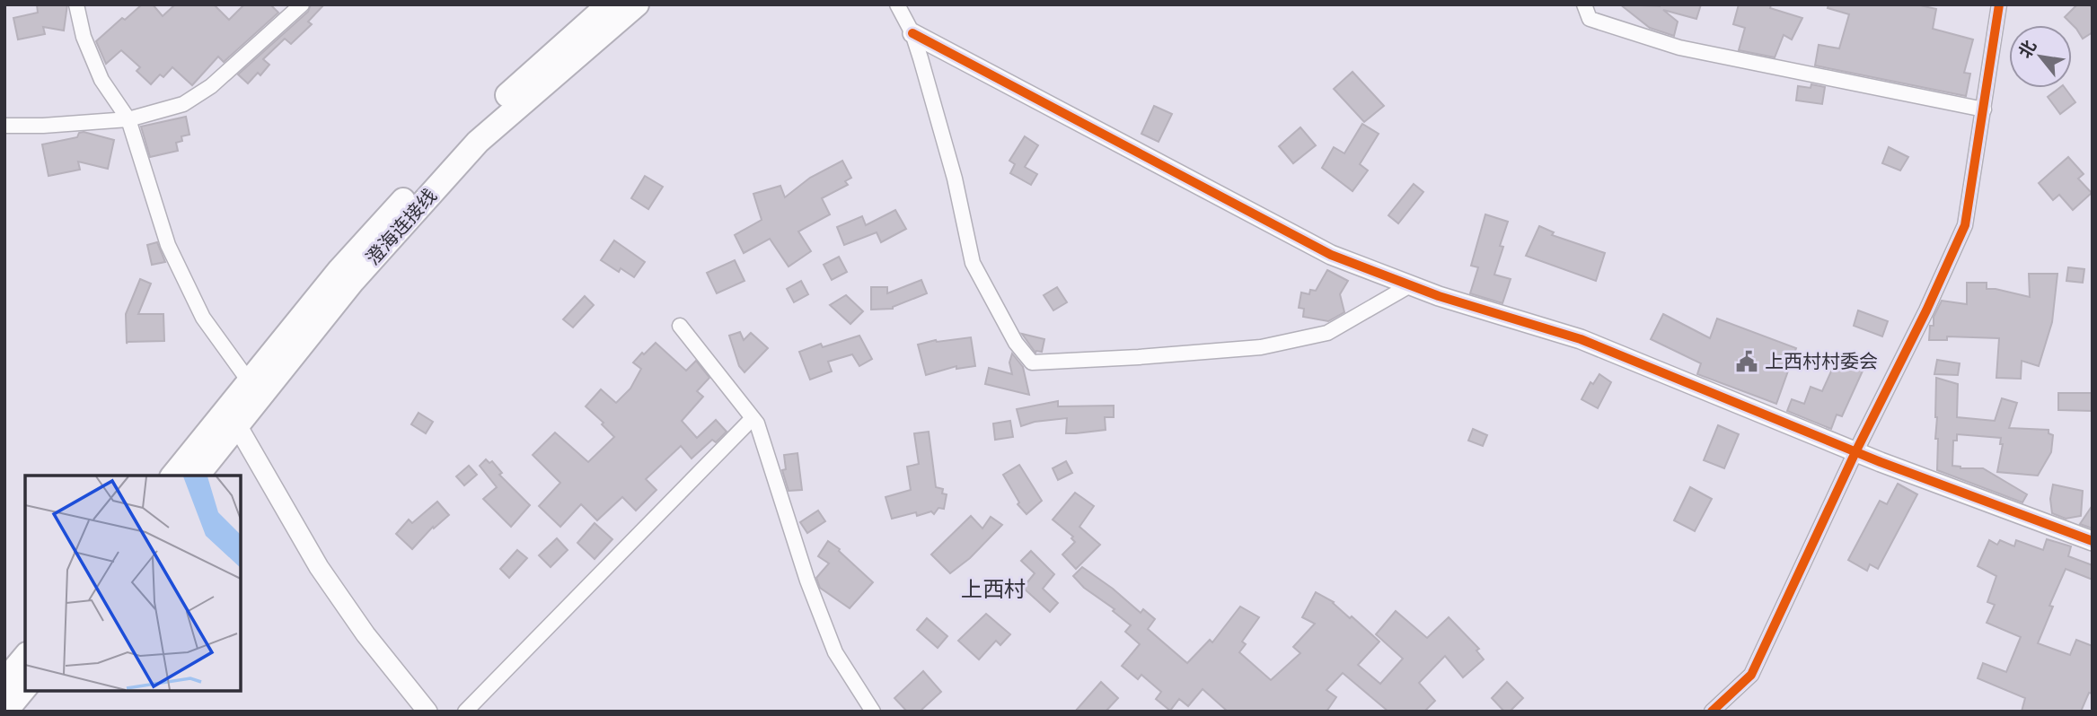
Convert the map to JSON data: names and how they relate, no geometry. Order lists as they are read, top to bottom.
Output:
{
  "streets": {
    "highway": ["澄海连接线"]
  },
  "districts": ["上西村"],
  "places": {
    "public building": ["上西村村委会"]
  },
  "north": "top left"
}
